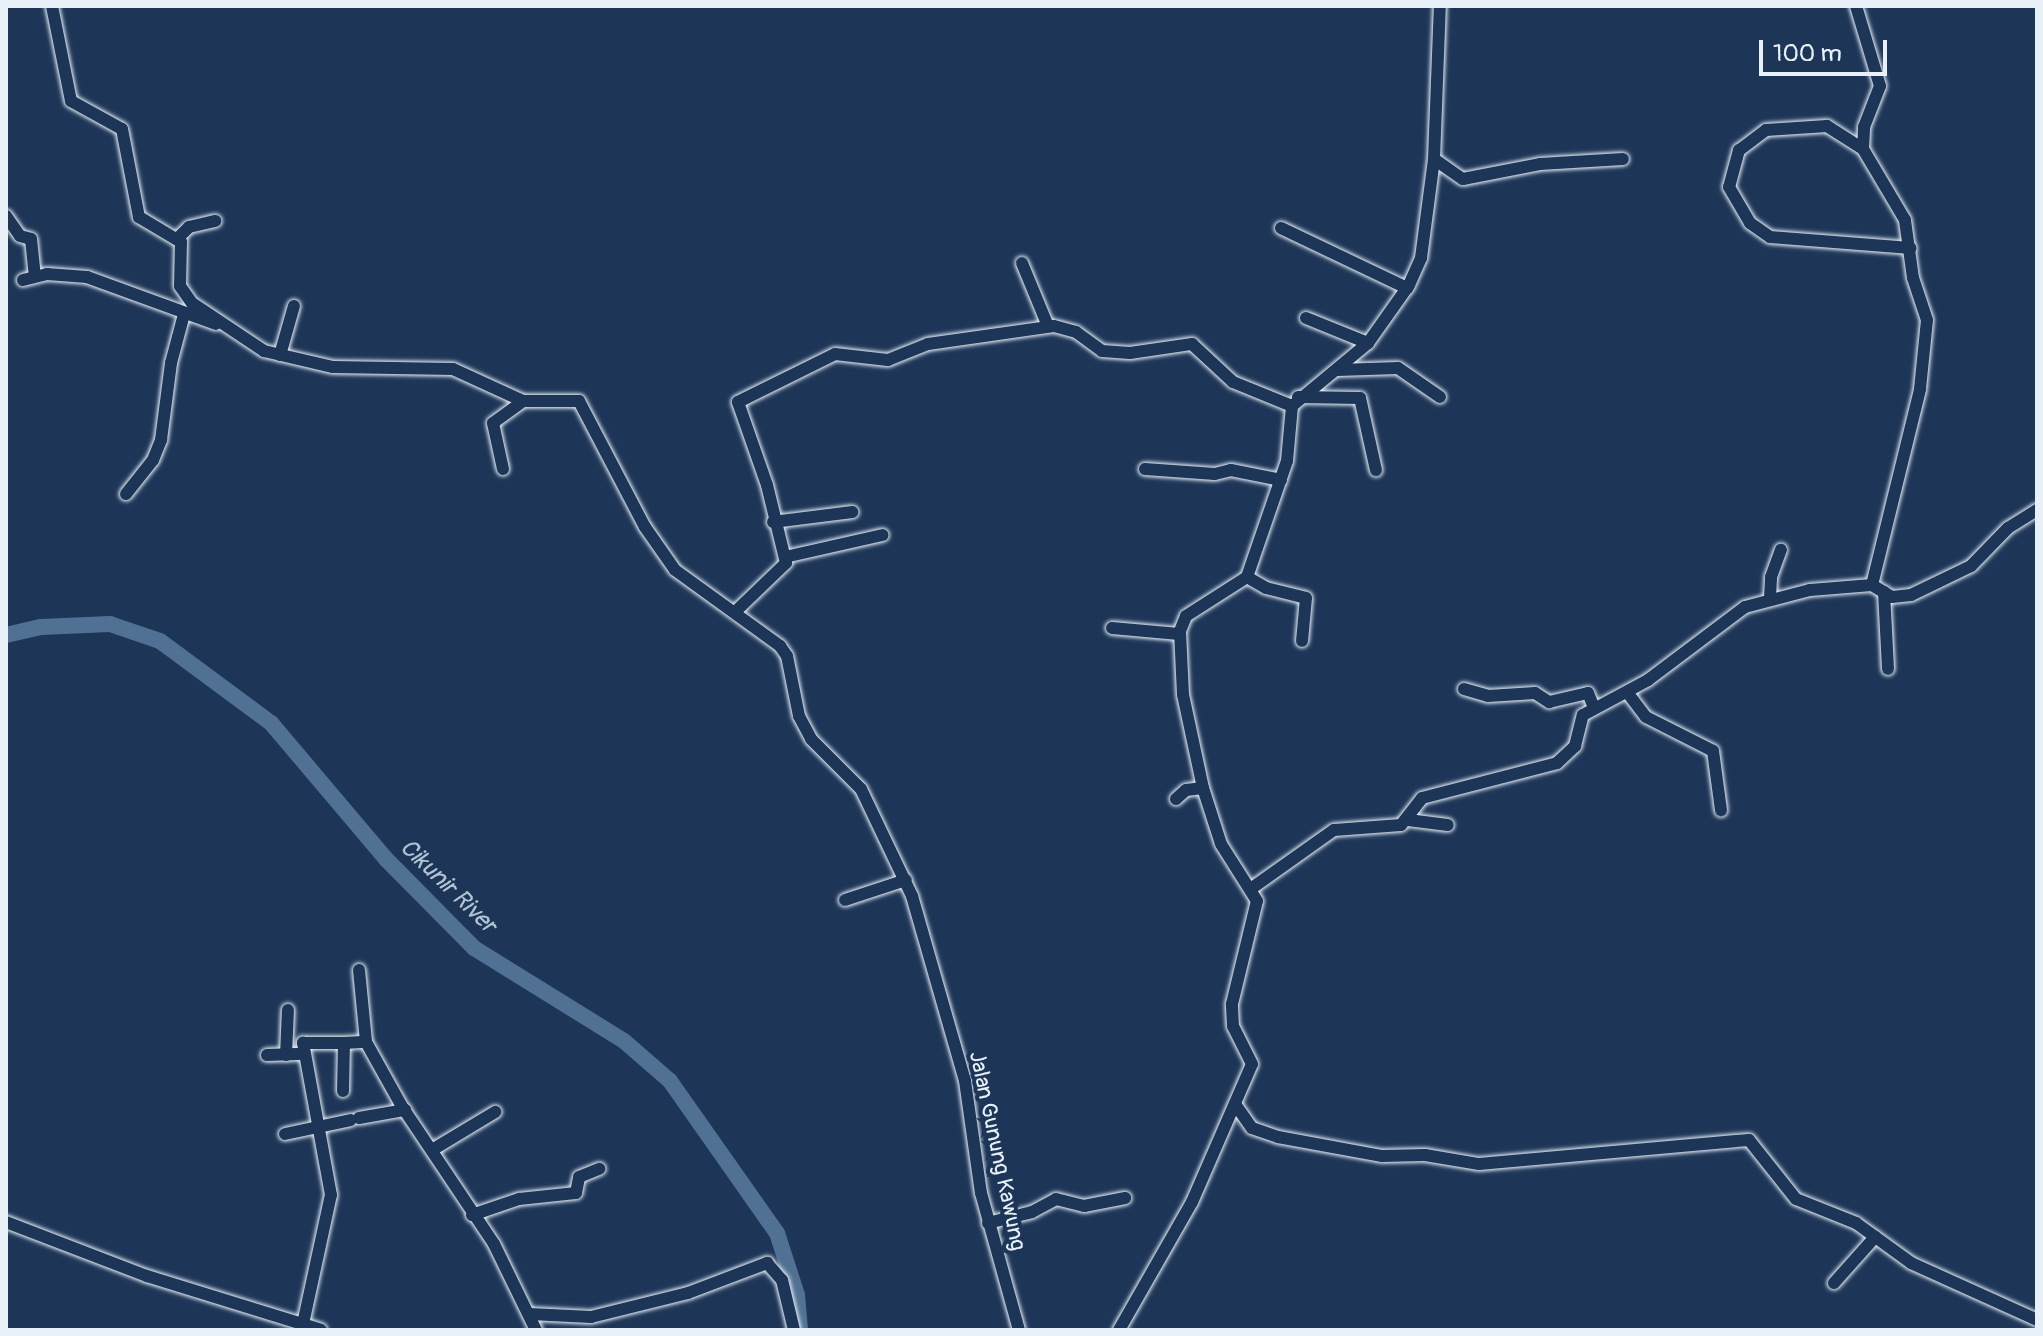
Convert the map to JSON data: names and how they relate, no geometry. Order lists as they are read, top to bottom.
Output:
{
  "streets": {
    "street": ["Jalan Gunung Kawung"]
  },
  "water": ["Cikunir River"],
  "scale_bar": "100 m"
}
